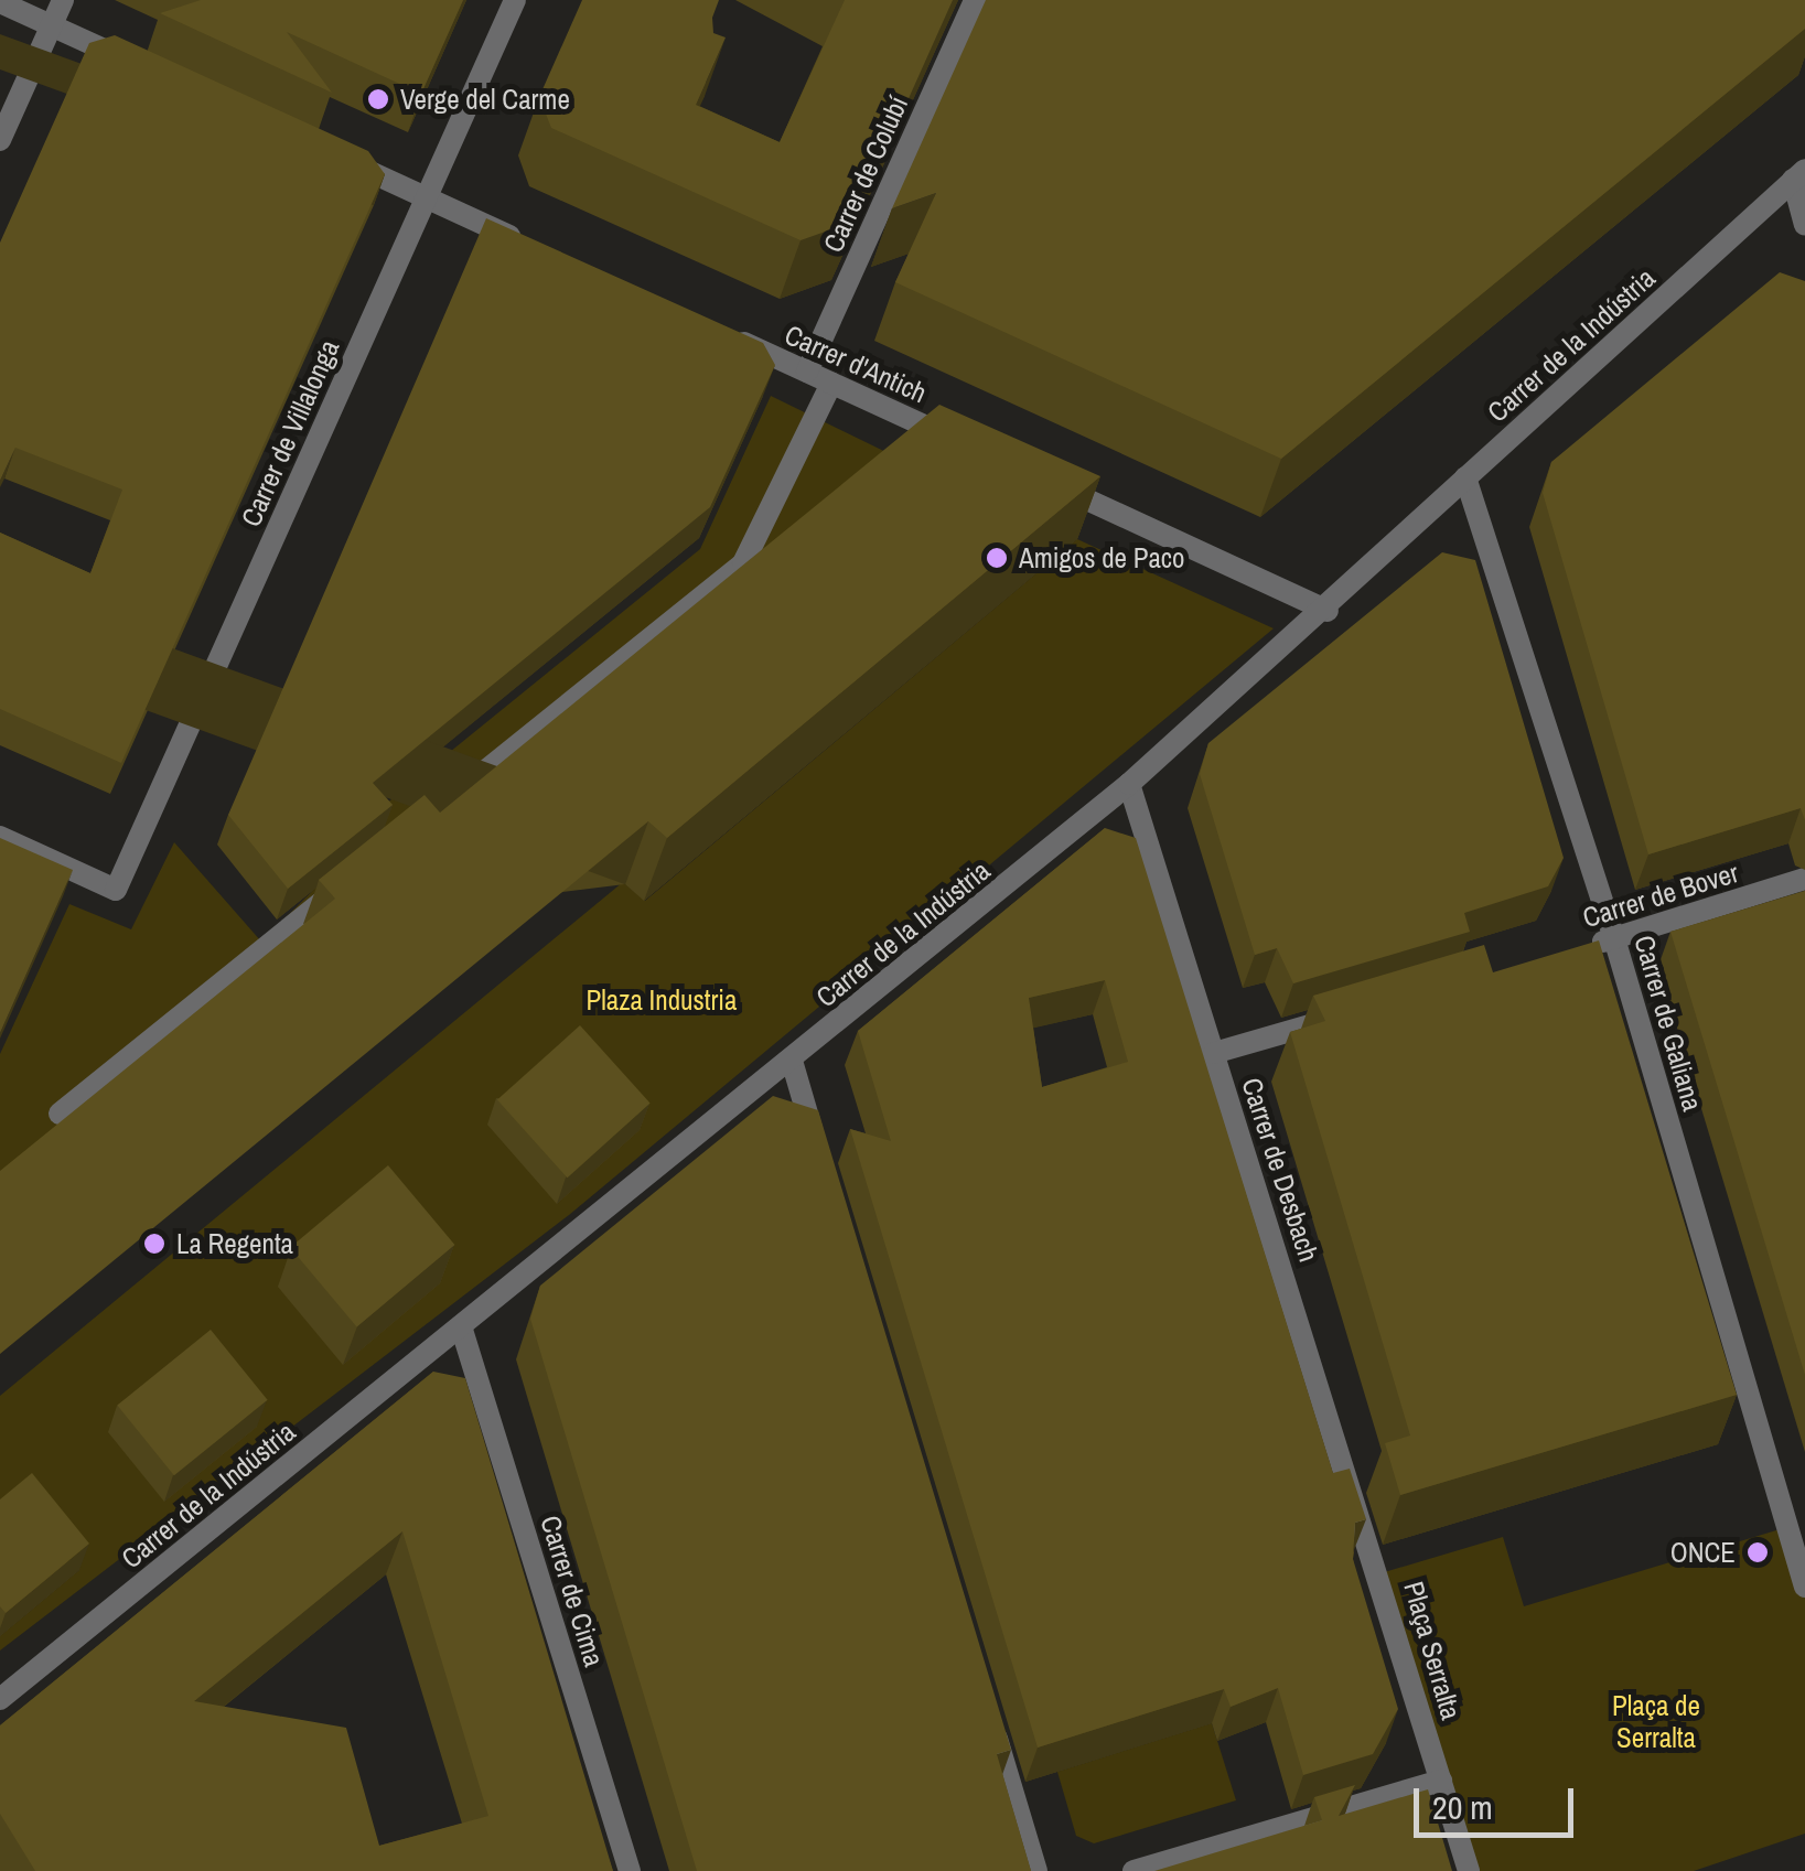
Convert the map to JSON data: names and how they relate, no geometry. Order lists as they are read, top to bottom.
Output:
{
  "streets": {
    "street": [
      "Carrer de Colubí",
      "Carrer de la Indústria",
      "Carrer d'Antich",
      "Carrer de Villalonga",
      "Carrer de Bover",
      "Carrer de Galiana",
      "Carrer de Desbach",
      "Carrer de Cima",
      "Plaça Serralta"
    ]
  },
  "crossings": [
    ["Carrer de Colubí", "Carrer d'Antich"],
    ["Carrer de la Indústria", "Carrer de Galiana"],
    ["Carrer de la Indústria", "Carrer de Desbach"],
    ["Carrer de la Indústria", "Carrer de Cima"],
    ["Carrer de Bover", "Carrer de Galiana"],
    ["Carrer de Desbach", "Plaça Serralta"]
  ],
  "parks": ["Plaza Industria", "Plaça de Serralta"],
  "places": [
    "Verge del Carme",
    "Amigos de Paco",
    "La Regenta",
    "ONCE"
  ],
  "scale_bar": "20 m"
}
